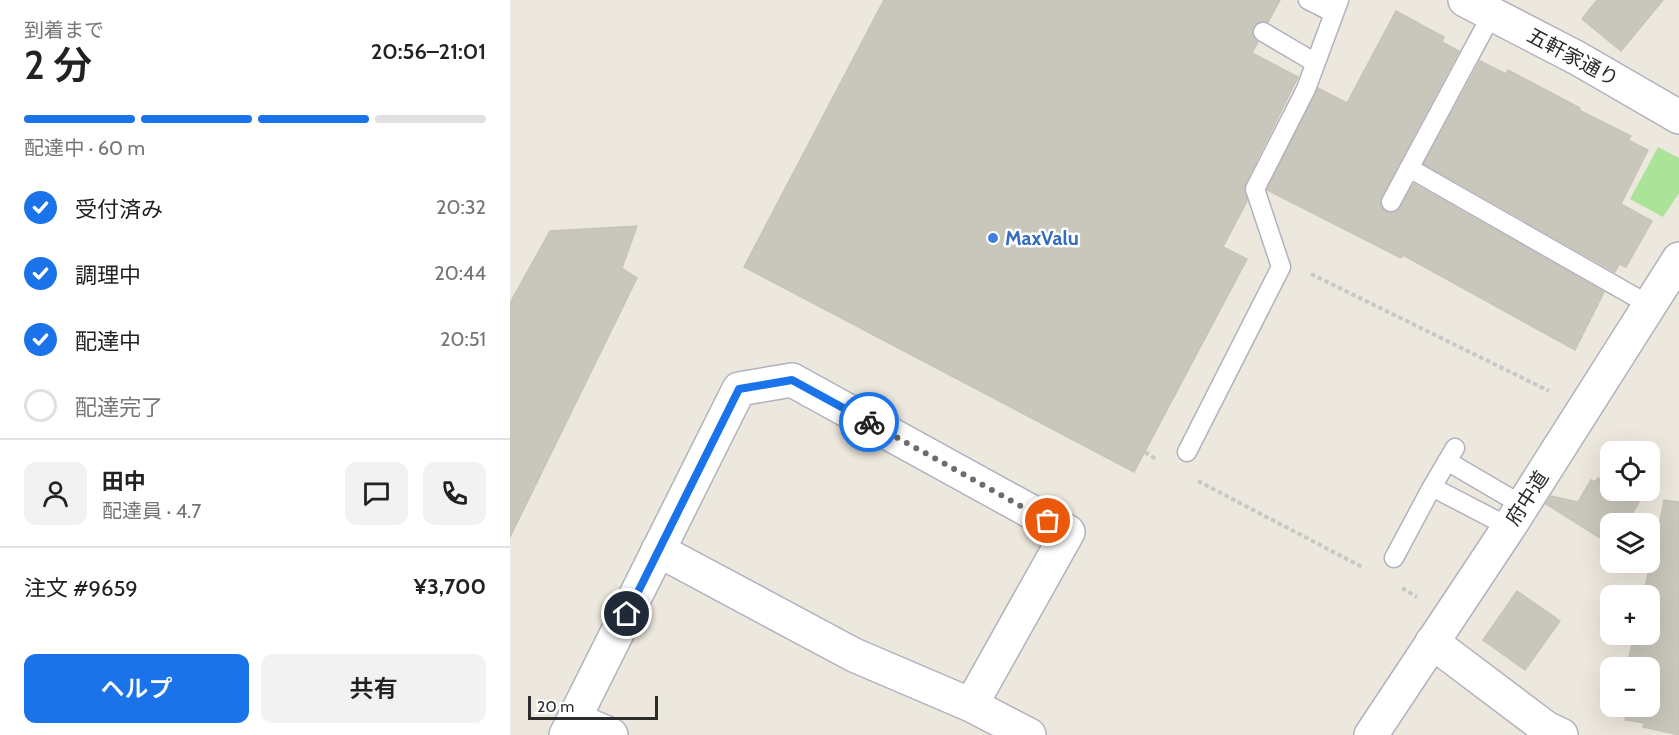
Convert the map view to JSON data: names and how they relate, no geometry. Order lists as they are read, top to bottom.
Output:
{
  "streets": {
    "street": ["五軒家通り", "府中道"]
  },
  "places": ["MaxValu"],
  "scale_bar": "20 m",
  "page": {
    "heading": ["2 分", "到着まで", "20:56–21:01"],
    "panel": [
      "田中",
      "配達員 · 4.7",
      "注文 #9659",
      "¥3,700"
    ],
    "bar": "配達中 · 60 m",
    "list": [
      ["受付済み", "20:32"],
      ["調理中", "20:44"],
      ["配達中", "20:51"],
      "配達完了"
    ],
    "map_buttons": ["+", "−"],
    "buttons": ["ヘルプ", "共有"],
    "scale": "20 m"
  }
}
